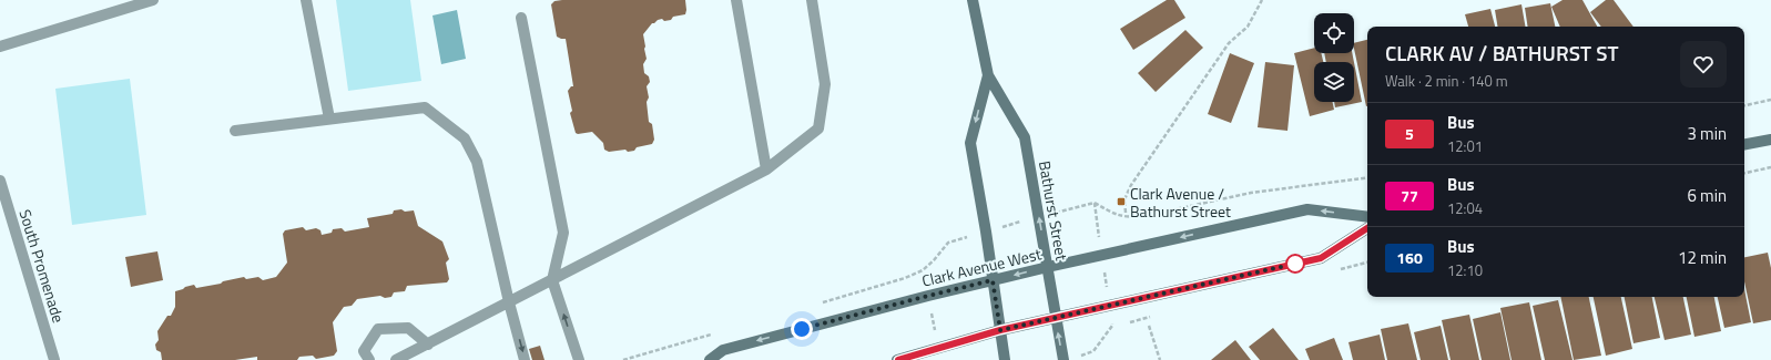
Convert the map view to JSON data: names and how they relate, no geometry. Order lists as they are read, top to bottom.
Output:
{
  "streets": {
    "street": ["Bathurst Street", "South Promenade", "Clark Avenue West"]
  },
  "crossings": [
    ["Bathurst Street", "Clark Avenue West"]
  ],
  "places": {
    "transit": ["Clark Avenue / Bathurst Street"]
  },
  "lines": ["bus line 5"],
  "page": {
    "heading": ["CLARK AV / BATHURST ST", "Walk · 2 min · 140 m"],
    "list": [
      {
        "mark": "5",
        "name": "Bus",
        "note": "12:01",
        "value": "3 min"
      },
      {
        "mark": "77",
        "name": "Bus",
        "note": "12:04",
        "value": "6 min"
      },
      {
        "mark": "160",
        "name": "Bus",
        "note": "12:10",
        "value": "12 min"
      }
    ]
  }
}
